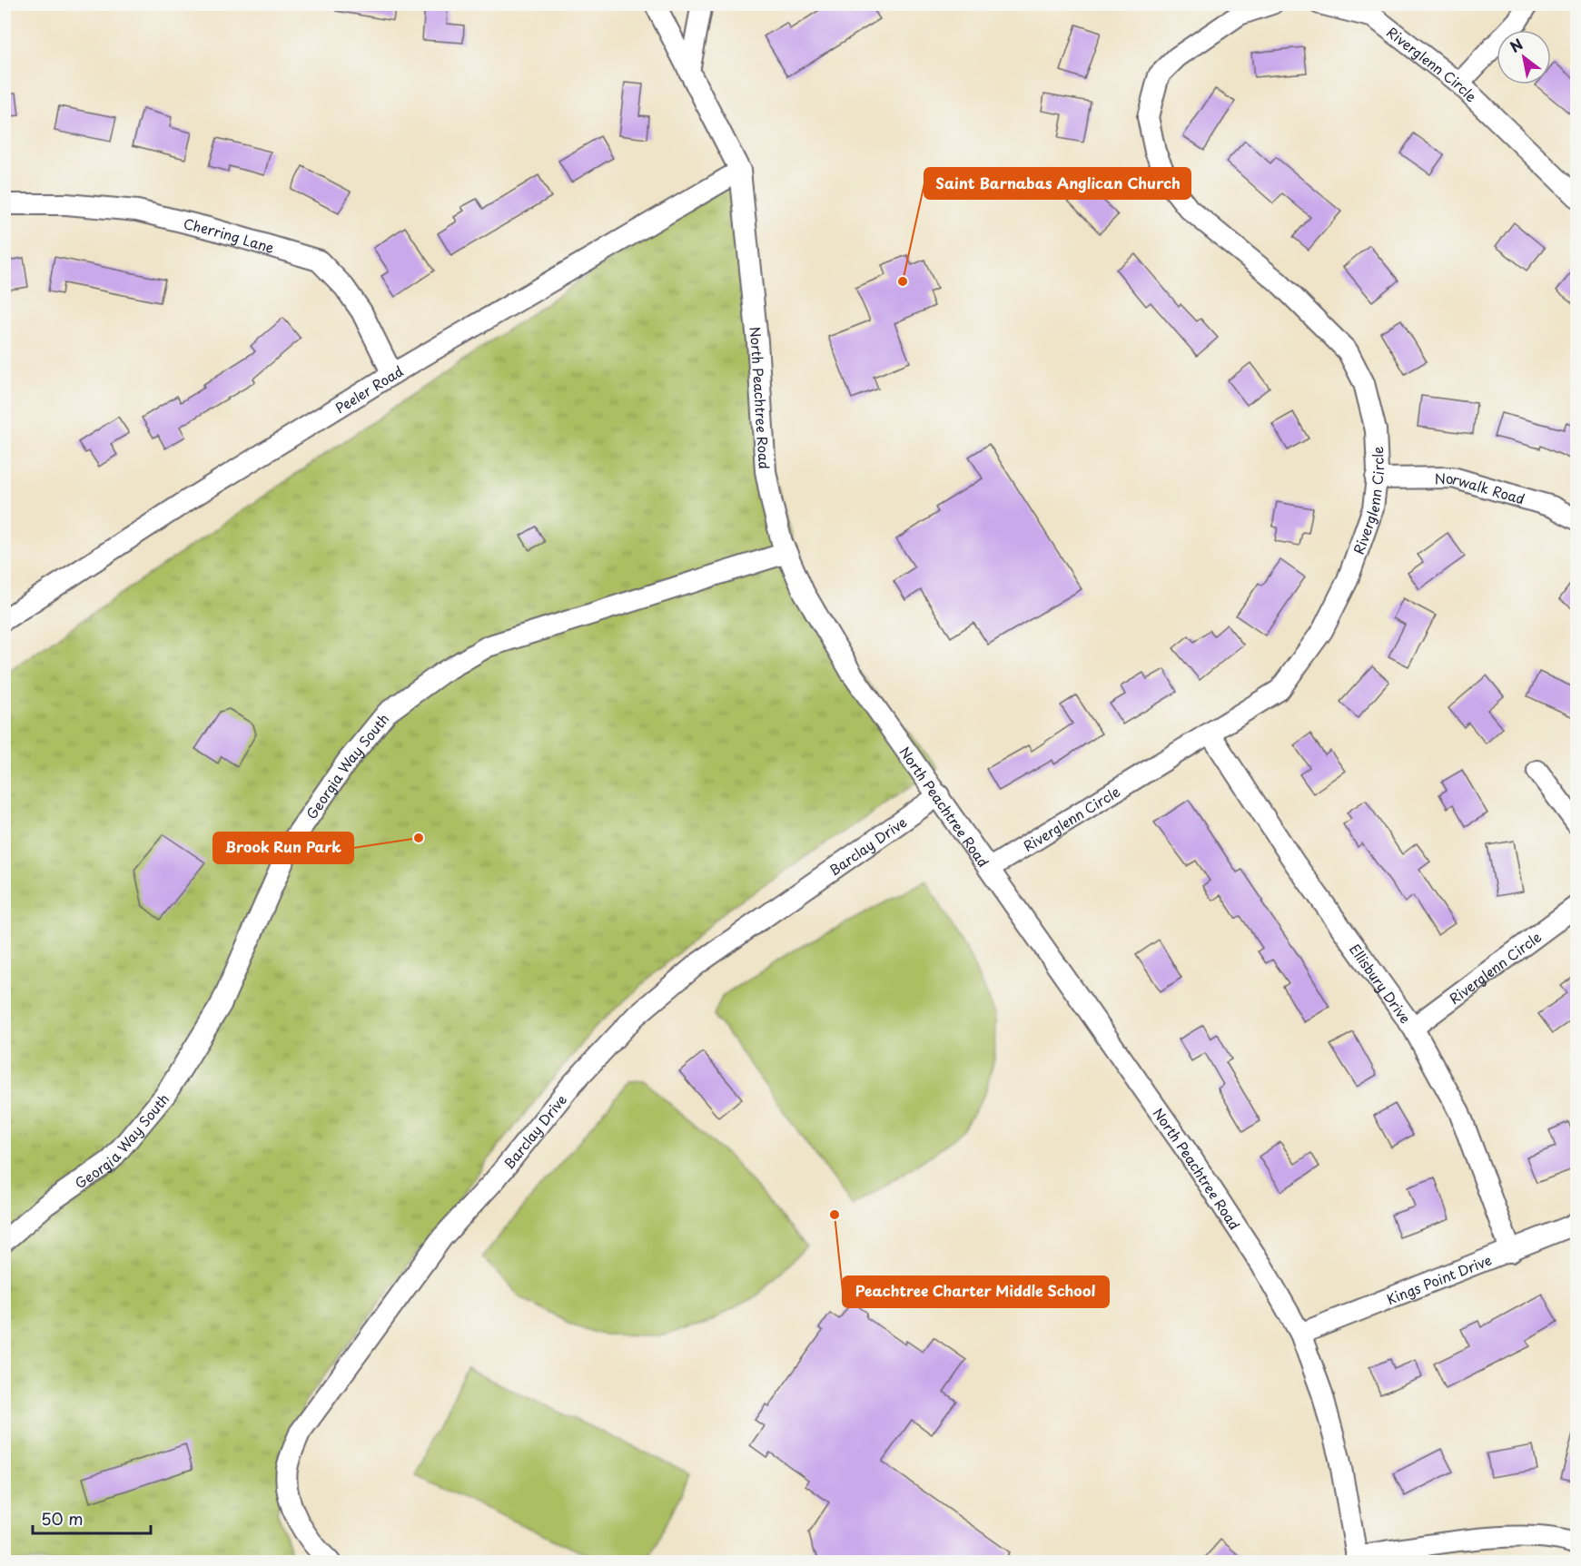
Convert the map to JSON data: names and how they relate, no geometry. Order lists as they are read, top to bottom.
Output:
{
  "streets": {
    "street": [
      "Riverglenn Circle",
      "Cherring Lane",
      "Peeler Road",
      "North Peachtree Road",
      "Norwalk Road",
      "Georgia Way South",
      "Barclay Drive",
      "Ellisbury Drive",
      "Kings Point Drive"
    ]
  },
  "crossings": [
    ["Riverglenn Circle", "North Peachtree Road"],
    ["Riverglenn Circle", "Norwalk Road"],
    ["Riverglenn Circle", "Ellisbury Drive"],
    ["Cherring Lane", "Peeler Road"],
    ["Peeler Road", "North Peachtree Road"],
    ["North Peachtree Road", "Georgia Way South"],
    ["North Peachtree Road", "Barclay Drive"],
    ["North Peachtree Road", "Kings Point Drive"],
    ["Ellisbury Drive", "Kings Point Drive"]
  ],
  "places": ["Saint Barnabas Anglican Church", "Brook Run Park", "Peachtree Charter Middle School"],
  "scale_bar": "50 m",
  "north": "top left"
}
